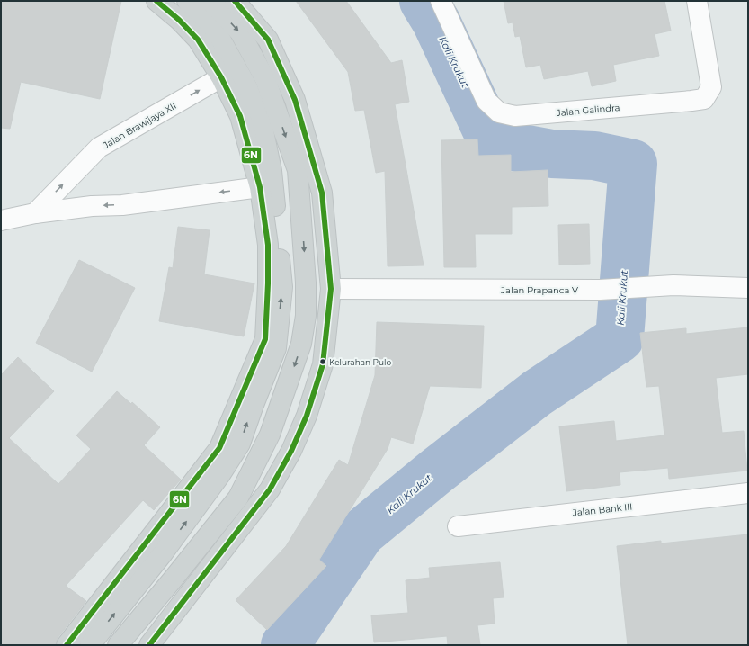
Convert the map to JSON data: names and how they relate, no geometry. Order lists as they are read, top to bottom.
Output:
{
  "streets": {
    "street": [
      "Jalan Galindra",
      "Jalan Brawijaya XII",
      "Jalan Prapanca V",
      "Jalan Bank III"
    ]
  },
  "one_way": ["Jalan Brawijaya XII"],
  "water": ["Kali Krukut"],
  "places": ["Kelurahan Pulo"],
  "lines": ["transit line 6N"]
}
